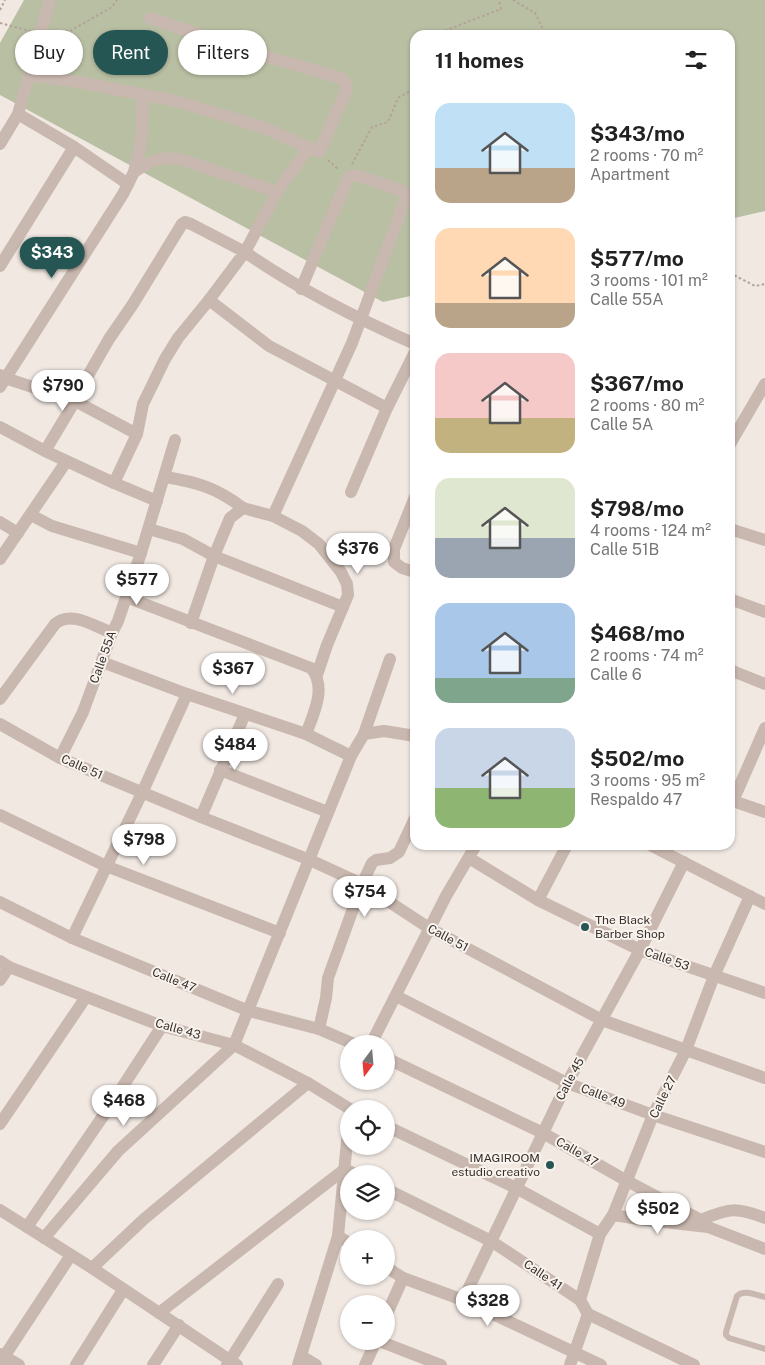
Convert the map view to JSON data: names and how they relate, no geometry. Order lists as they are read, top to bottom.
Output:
{
  "streets": {
    "street": [
      "Calle 55A",
      "Calle 51",
      "Calle 53",
      "Calle 47",
      "Calle 43",
      "Calle 45",
      "Calle 49",
      "Calle 27",
      "Calle 41"
    ]
  },
  "crossings": [
    ["Calle 55A", "Calle 51"],
    ["Calle 51", "Calle 45"],
    ["Calle 51", "Calle 27"],
    ["Calle 53", "Calle 45"],
    ["Calle 53", "Calle 27"],
    ["Calle 47", "Calle 45"],
    ["Calle 47", "Calle 27"],
    ["Calle 45", "Calle 49"],
    ["Calle 45", "Calle 41"],
    ["Calle 49", "Calle 27"],
    ["Calle 27", "Calle 41"]
  ],
  "places": ["The Black Barber Shop", "IMAGIROOM estudio creativo"],
  "north": "bottom",
  "page": {
    "chip": ["Buy", "Rent", "Filters"],
    "heading": "11 homes",
    "list": [
      {
        "name": "$343/mo",
        "note": "2 rooms · 70 m² · Apartment"
      },
      {
        "name": "$577/mo",
        "note": "3 rooms · 101 m² · Calle 55A"
      },
      {
        "name": "$367/mo",
        "note": "2 rooms · 80 m² · Calle 5A"
      },
      {
        "name": "$798/mo",
        "note": "4 rooms · 124 m² · Calle 51B"
      },
      {
        "name": "$468/mo",
        "note": "2 rooms · 74 m² · Calle 6"
      },
      {
        "name": "$502/mo",
        "note": "3 rooms · 95 m² · Respaldo 47"
      }
    ],
    "price": [
      "$343",
      "$790",
      "$376",
      "$577",
      "$367",
      "$484",
      "$798",
      "$754",
      "$468",
      "$502",
      "$328"
    ],
    "map_buttons": ["+", "−"]
  }
}
